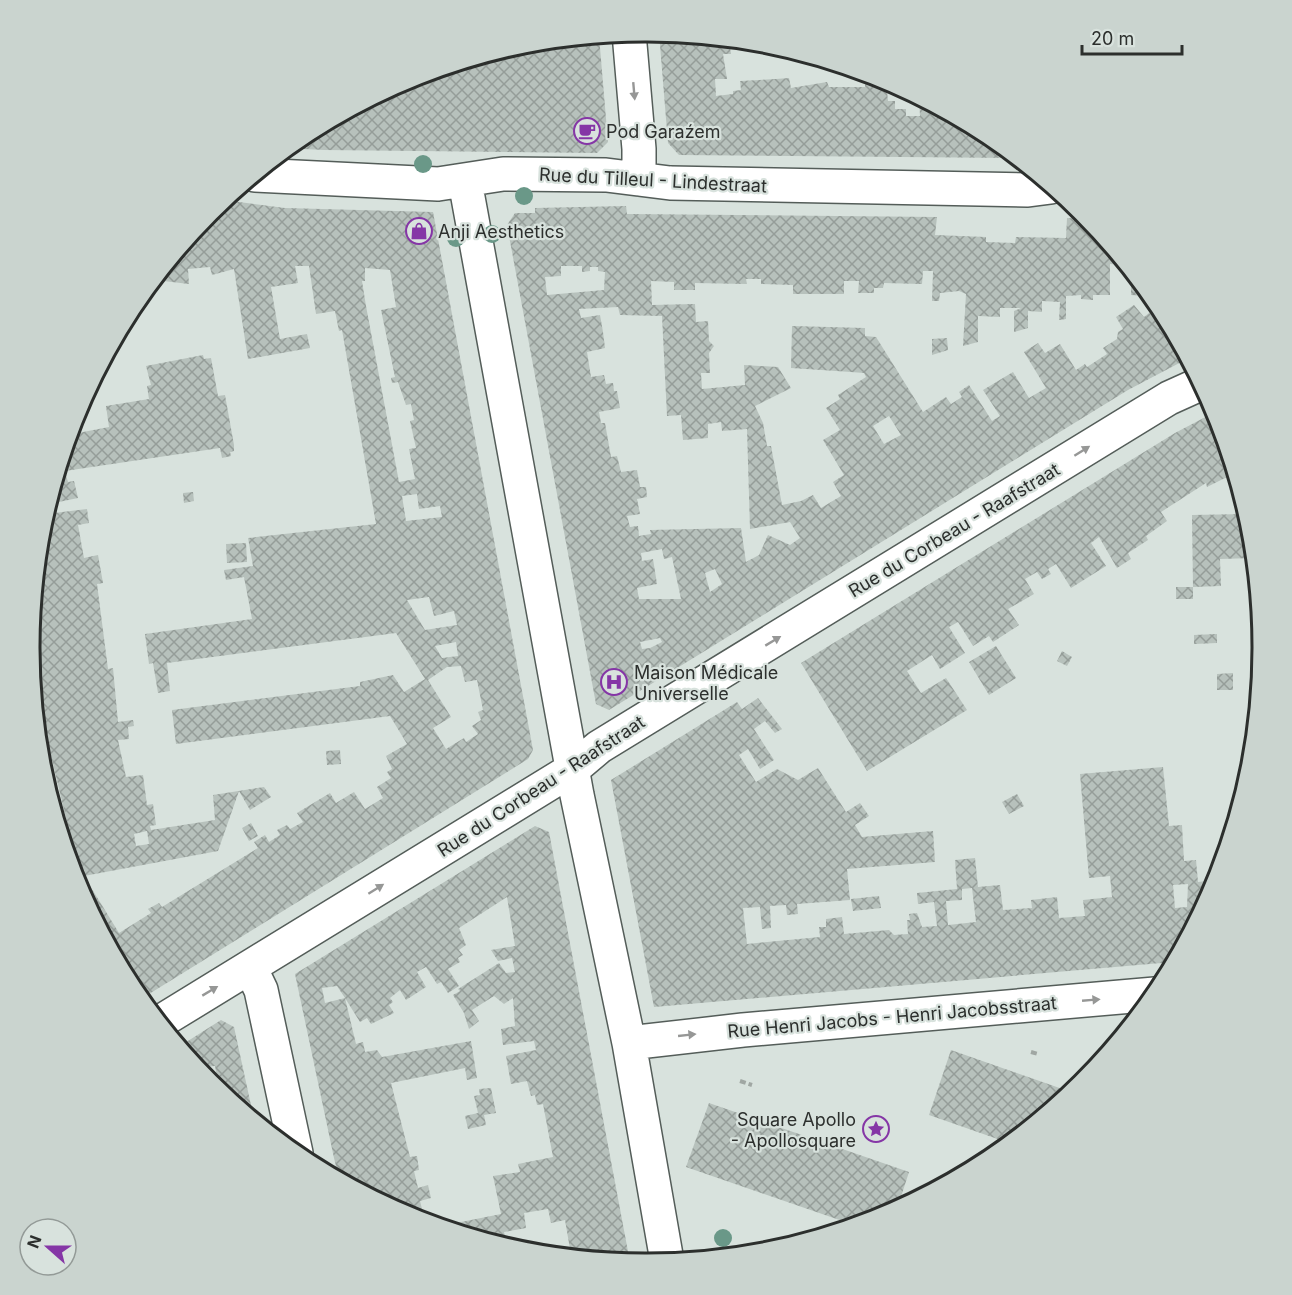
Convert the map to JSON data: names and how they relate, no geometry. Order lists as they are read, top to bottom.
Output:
{
  "streets": {
    "street": ["Rue du Tilleul - Lindestraat", "Rue du Corbeau - Raafstraat", "Rue Henri Jacobs - Henri Jacobsstraat"]
  },
  "one_way": ["Rue du Corbeau - Raafstraat", "Rue Henri Jacobs - Henri Jacobsstraat"],
  "places": {
    "cafe": ["Pod Garaźem"],
    "shop": ["Anji Aesthetics"],
    "hospital": ["Maison Médicale Universelle"],
    "place": ["Square Apollo - Apollosquare"]
  },
  "scale_bar": "20 m",
  "north": "left"
}
